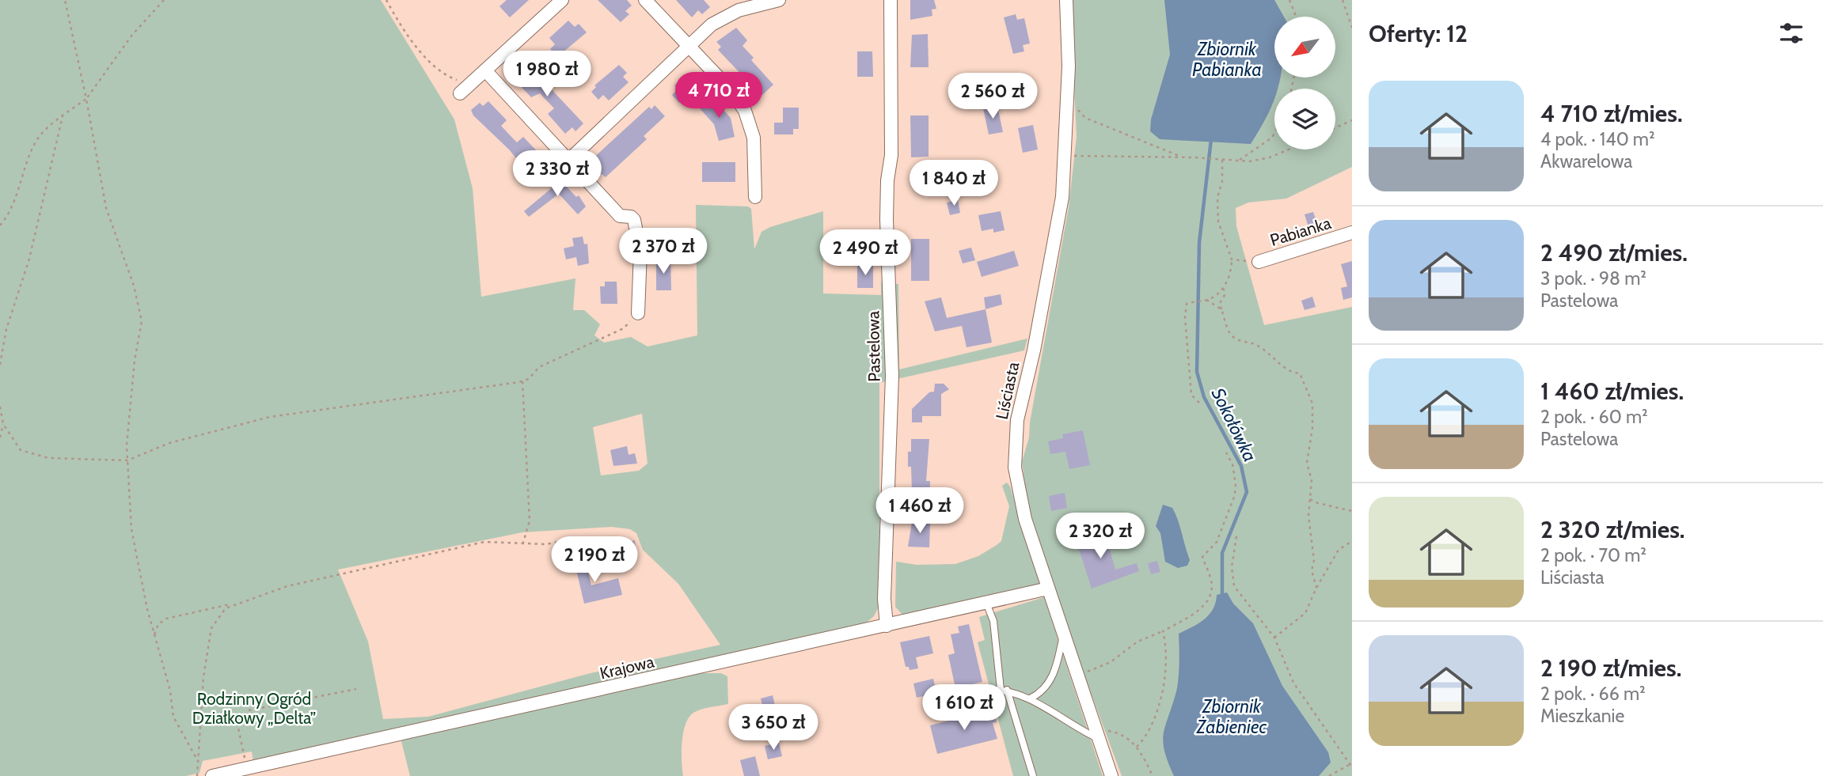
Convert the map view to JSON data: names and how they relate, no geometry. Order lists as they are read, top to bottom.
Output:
{
  "streets": {
    "street": [
      "Pabianka",
      "Pastelowa",
      "Liściasta",
      "Krajowa"
    ]
  },
  "crossings": [
    ["Pastelowa", "Krajowa"],
    ["Liściasta", "Krajowa"]
  ],
  "water": ["Zbiornik Pabianka", "Sokołówka", "Zbiornik Żabieniec"],
  "parks": ["Rodzinny Ogród Działkowy „Delta”"],
  "north": "bottom left",
  "page": {
    "heading": "Oferty: 12",
    "price": [
      "1 980 zł",
      "4 710 zł",
      "2 560 zł",
      "2 330 zł",
      "1 840 zł",
      "2 370 zł",
      "2 490 zł",
      "1 460 zł",
      "2 320 zł",
      "2 190 zł",
      "1 610 zł",
      "3 650 zł"
    ],
    "list": [
      {
        "name": "4 710 zł/mies.",
        "note": "4 pok. · 140 m² · Akwarelowa"
      },
      {
        "name": "2 490 zł/mies.",
        "note": "3 pok. · 98 m² · Pastelowa"
      },
      {
        "name": "1 460 zł/mies.",
        "note": "2 pok. · 60 m² · Pastelowa"
      },
      {
        "name": "2 320 zł/mies.",
        "note": "2 pok. · 70 m² · Liściasta"
      },
      {
        "name": "2 190 zł/mies.",
        "note": "2 pok. · 66 m² · Mieszkanie"
      }
    ]
  }
}
